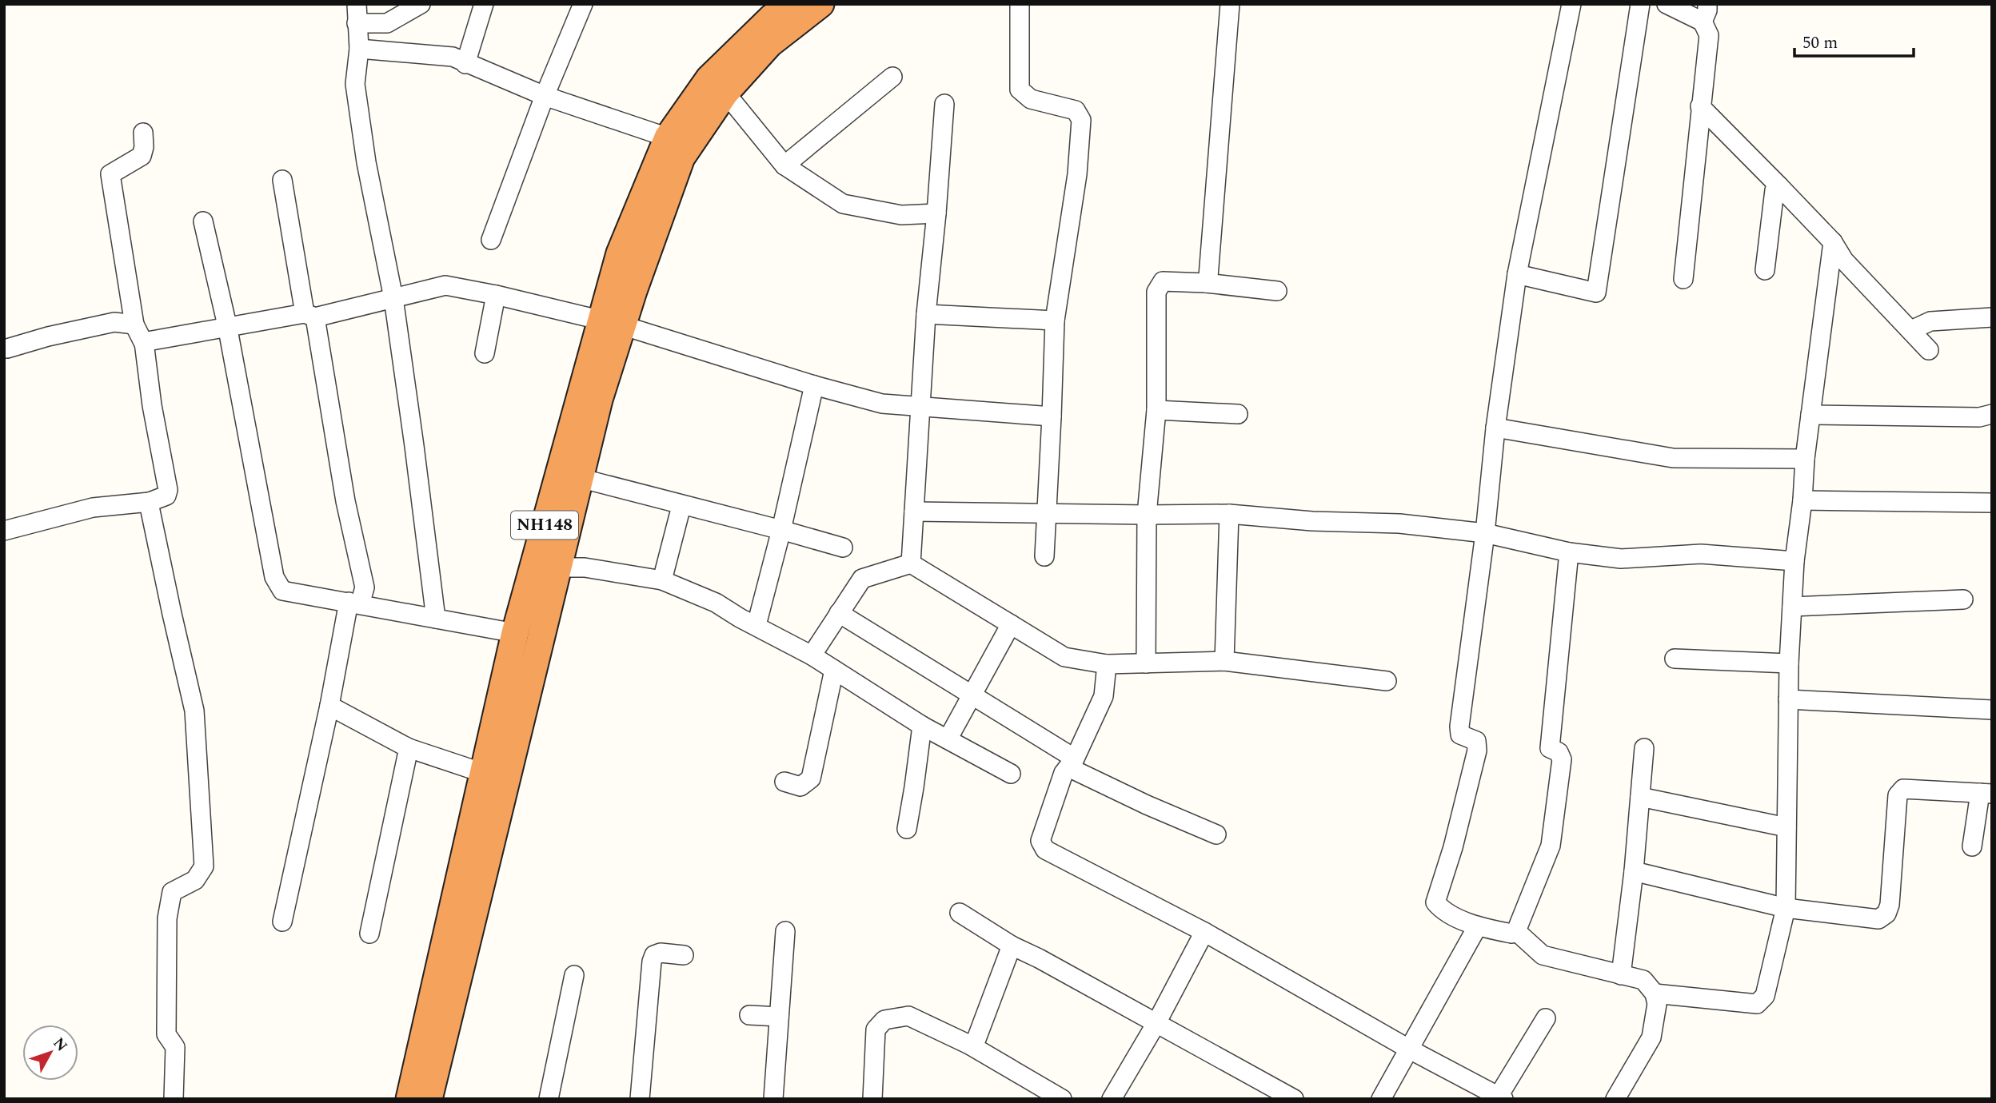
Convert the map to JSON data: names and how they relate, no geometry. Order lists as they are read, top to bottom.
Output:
{
  "streets": {
    "highway": ["NH148"]
  },
  "scale_bar": "50 m",
  "north": "top right"
}
